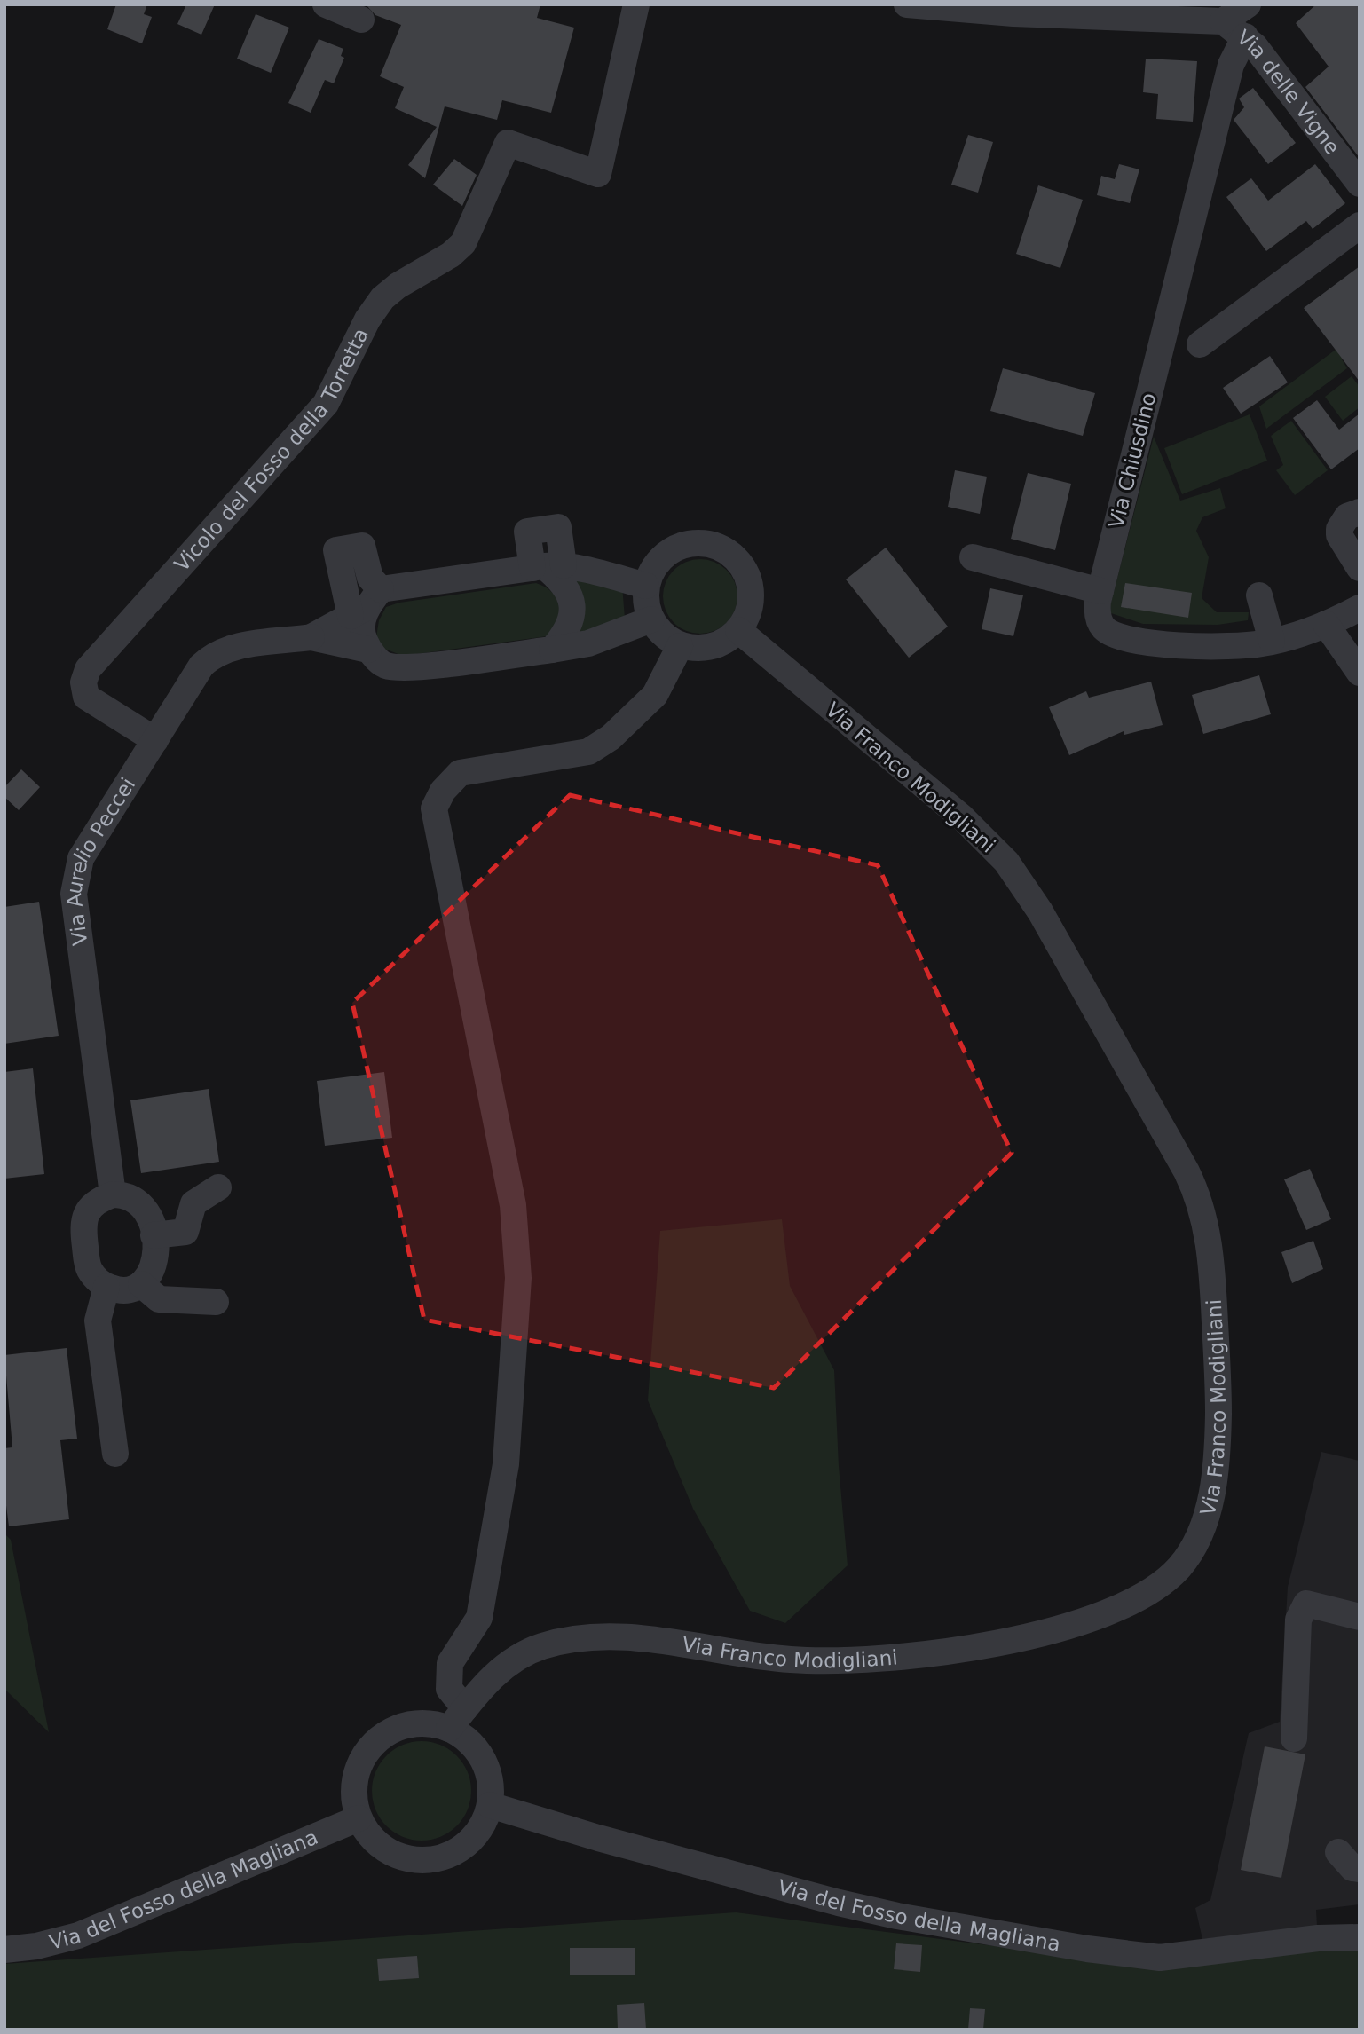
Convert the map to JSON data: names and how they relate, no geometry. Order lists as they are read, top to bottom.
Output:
{
  "streets": {
    "street": [
      "Via delle Vigne",
      "Vicolo del Fosso della Torretta",
      "Via Chiusdino",
      "Via Franco Modigliani",
      "Via Aurelio Peccei",
      "Via del Fosso della Magliana"
    ]
  },
  "crossings": [
    ["Via delle Vigne", "Via Chiusdino"],
    ["Vicolo del Fosso della Torretta", "Via Aurelio Peccei"],
    ["Via Franco Modigliani", "Via del Fosso della Magliana"]
  ]
}
